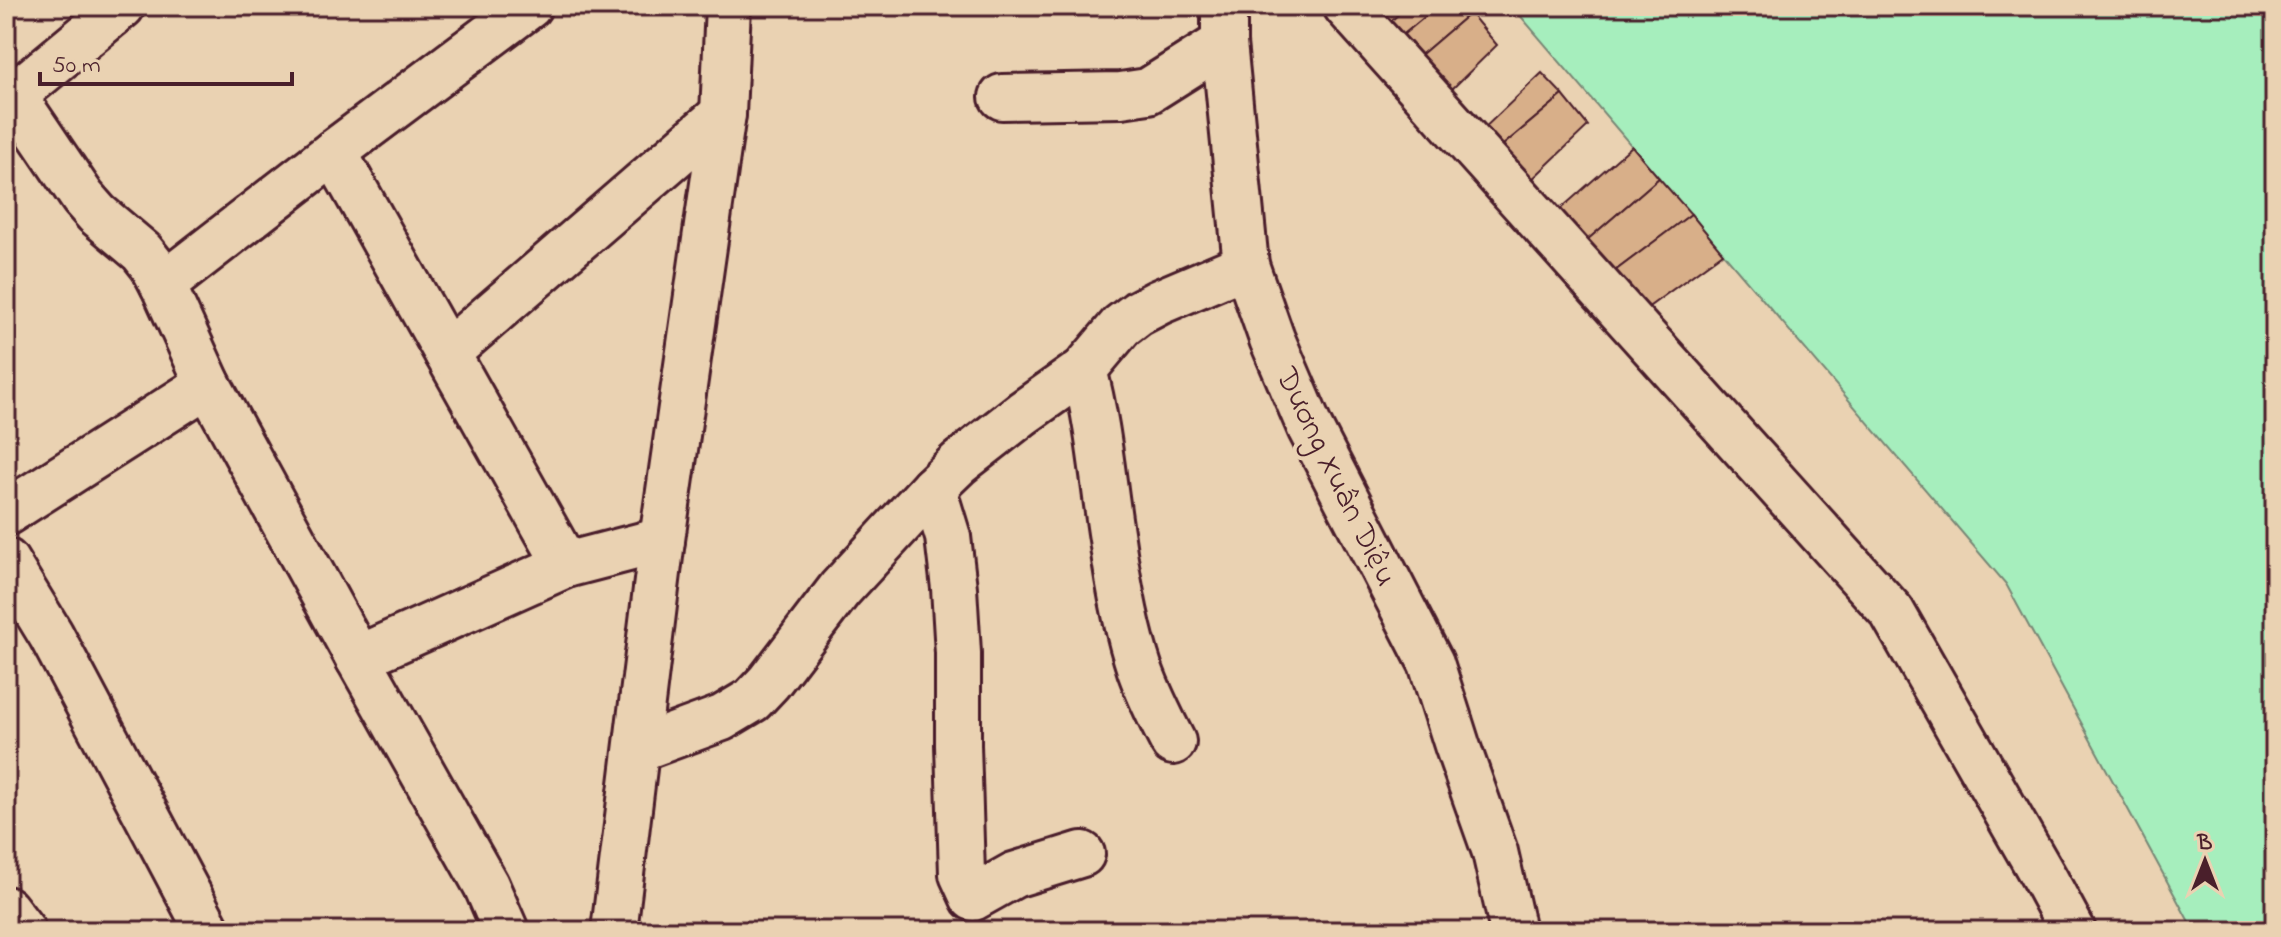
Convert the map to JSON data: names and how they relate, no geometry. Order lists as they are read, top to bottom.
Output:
{
  "streets": {
    "street": ["Dương Xuân Diệu"]
  },
  "scale_bar": "50 m",
  "north": "top"
}
